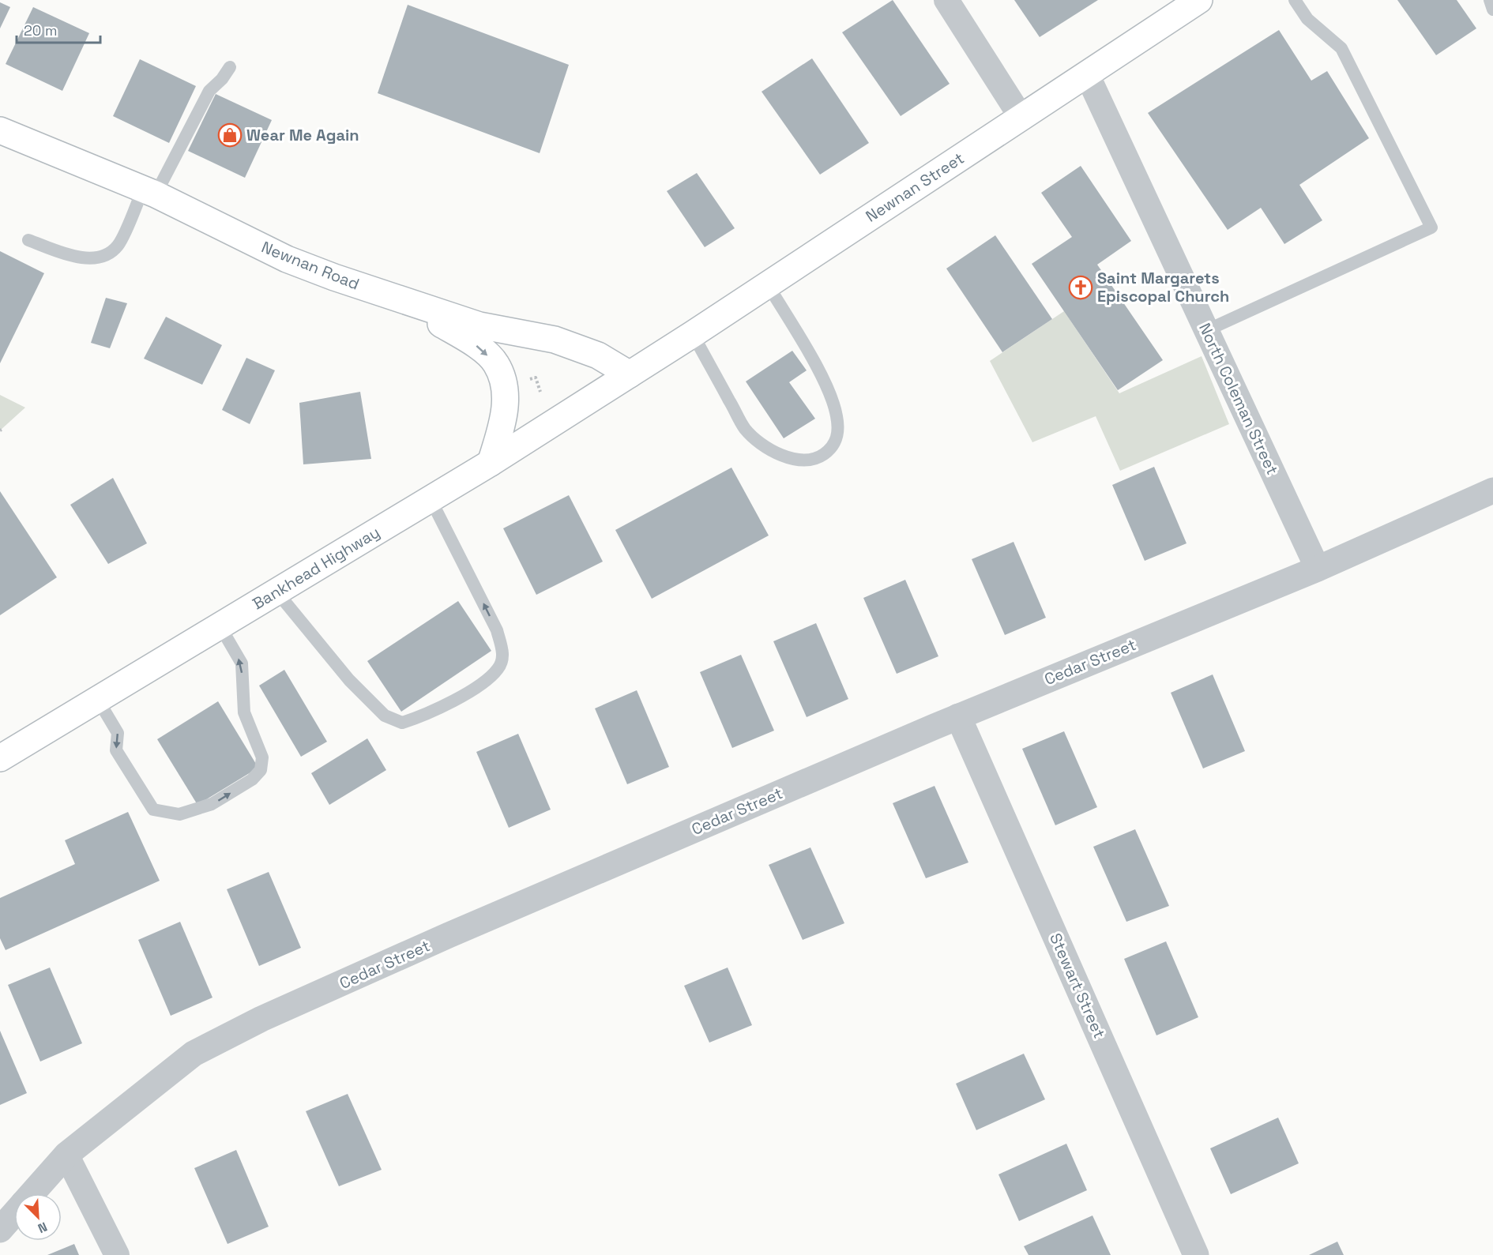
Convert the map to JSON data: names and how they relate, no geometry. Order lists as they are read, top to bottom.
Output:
{
  "streets": {
    "main road": ["Newnan Street", "Newnan Road", "Bankhead Highway"],
    "street": ["North Coleman Street", "Cedar Street", "Stewart Street"]
  },
  "crossings": [
    ["Newnan Street", "Newnan Road"],
    ["Newnan Street", "North Coleman Street"],
    ["Newnan Street", "Bankhead Highway"],
    ["Newnan Road", "Bankhead Highway"],
    ["North Coleman Street", "Cedar Street"],
    ["Cedar Street", "Stewart Street"]
  ],
  "places": {
    "shop": ["Wear Me Again"],
    "church": ["Saint Margarets Episcopal Church"]
  },
  "scale_bar": "20 m",
  "north": "bottom right"
}
